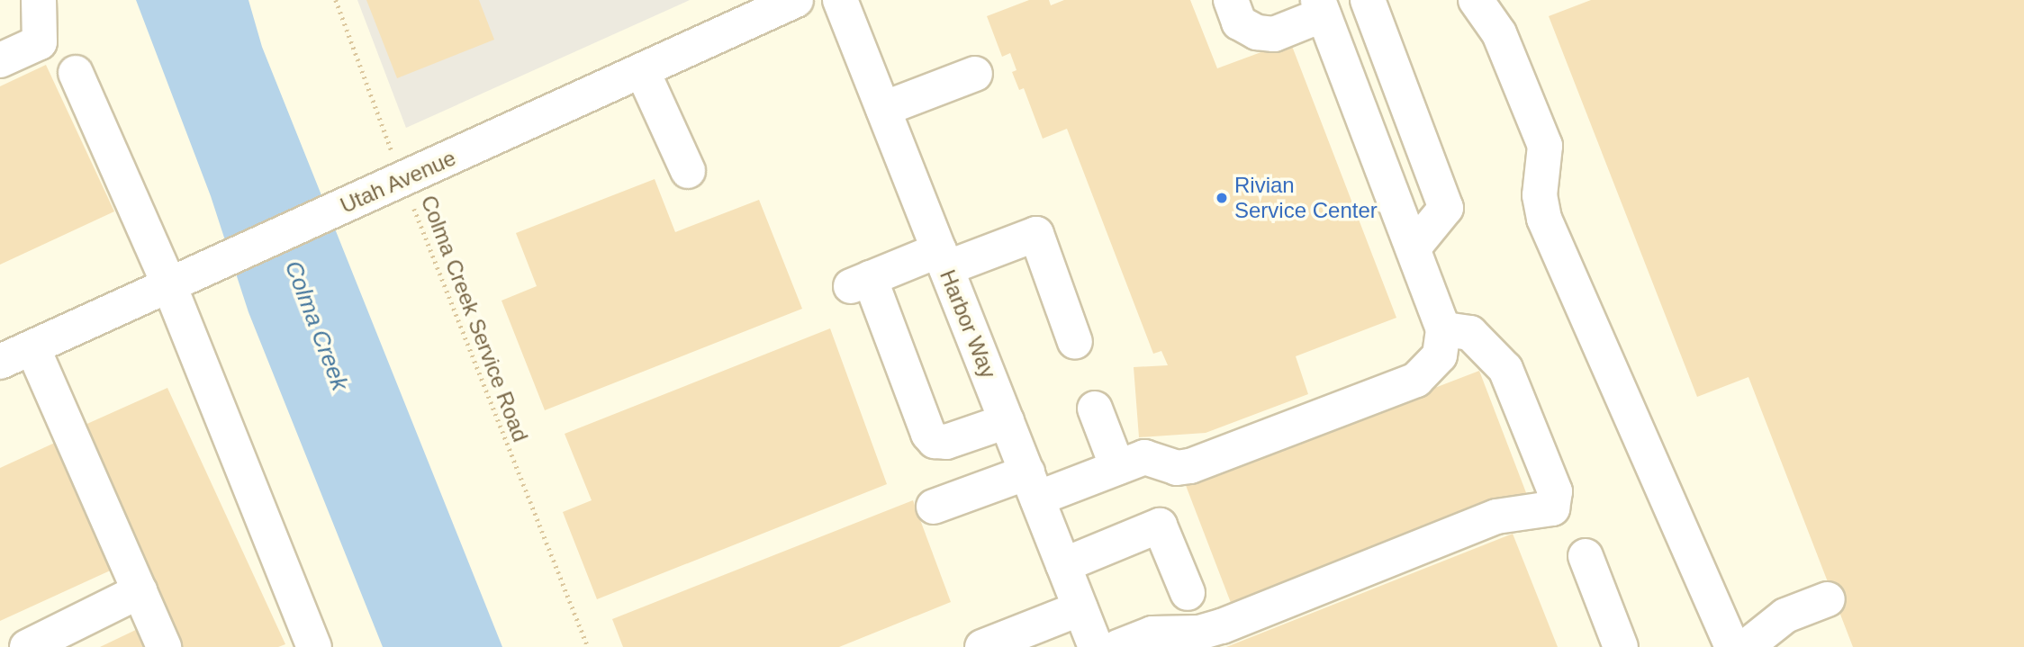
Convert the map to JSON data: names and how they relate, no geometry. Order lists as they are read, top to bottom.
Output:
{
  "streets": {
    "street": ["Utah Avenue", "Harbor Way"],
    "path": ["Colma Creek Service Road"]
  },
  "crossings": [
    ["Utah Avenue", "Colma Creek Service Road"]
  ],
  "water": ["Colma Creek"],
  "places": ["Rivian Service Center"]
}
